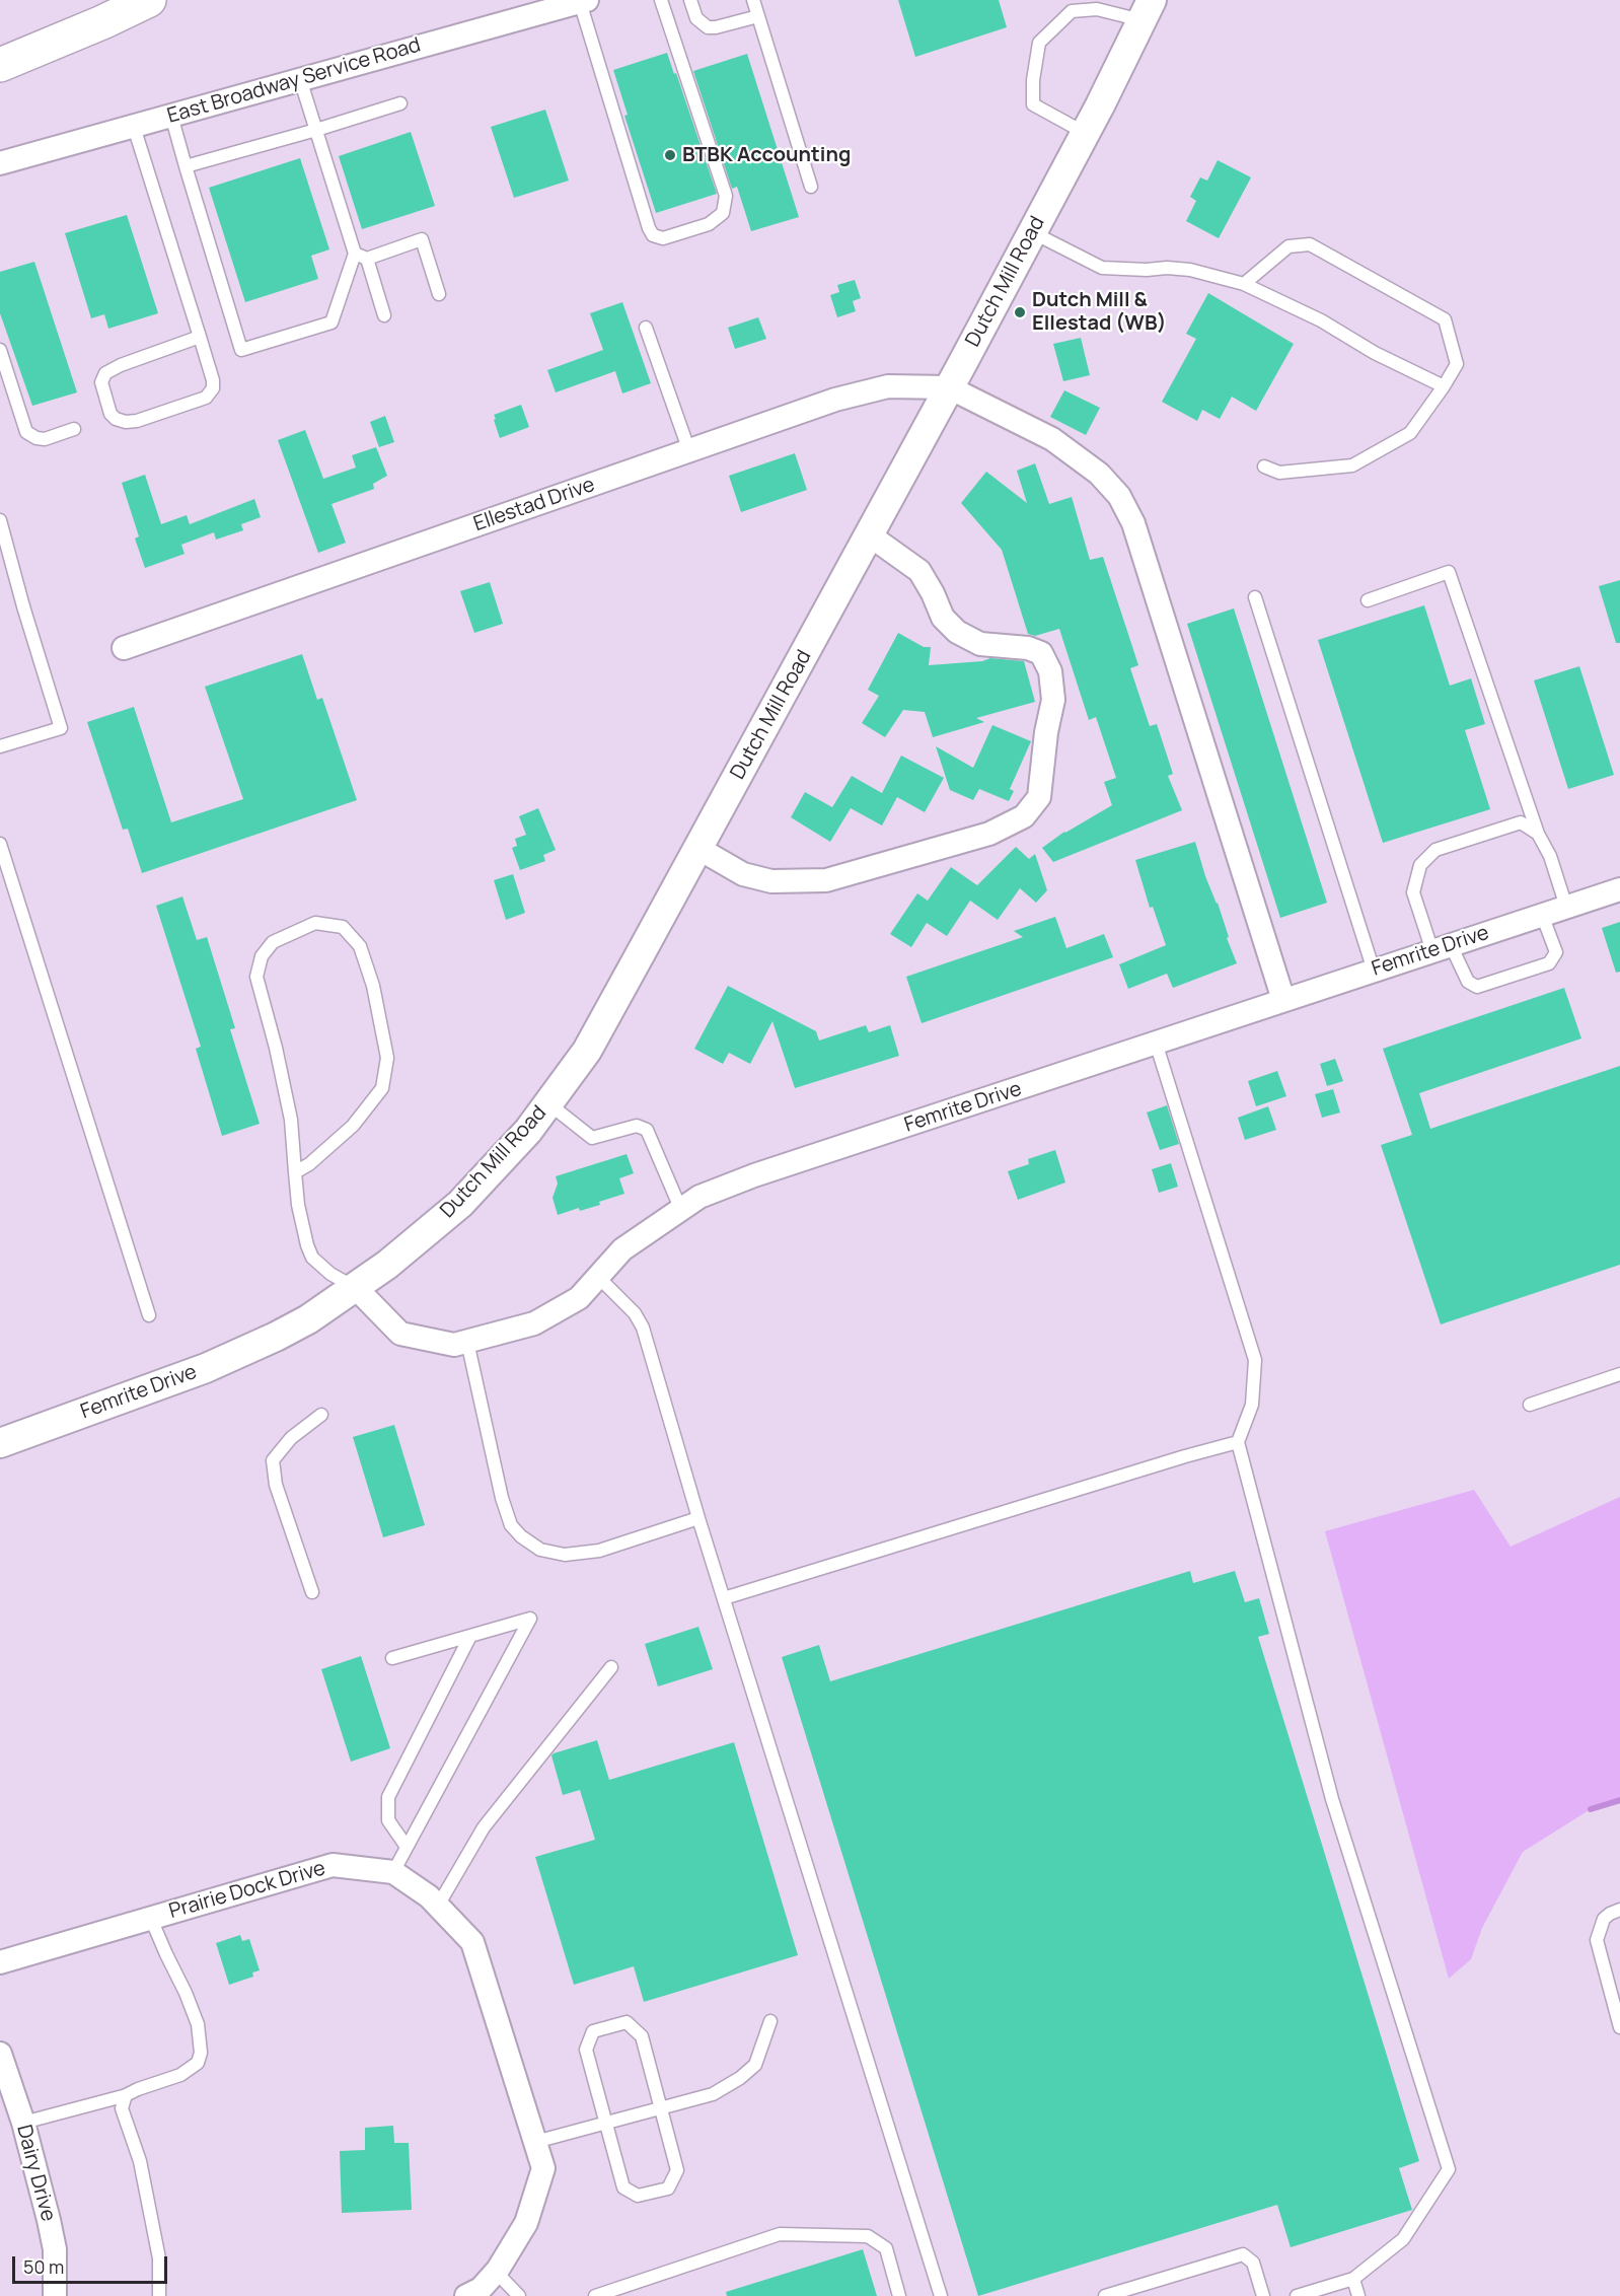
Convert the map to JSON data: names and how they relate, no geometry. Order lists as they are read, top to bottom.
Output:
{
  "streets": {
    "street": [
      "East Broadway Service Road",
      "Dutch Mill Road",
      "Ellestad Drive",
      "Femrite Drive",
      "Prairie Dock Drive",
      "Dairy Drive"
    ]
  },
  "crossings": [
    ["Dutch Mill Road", "Ellestad Drive"],
    ["Dutch Mill Road", "Femrite Drive"]
  ],
  "places": ["BTBK Accounting", "Dutch Mill & Ellestad (WB)"],
  "scale_bar": "50 m"
}
